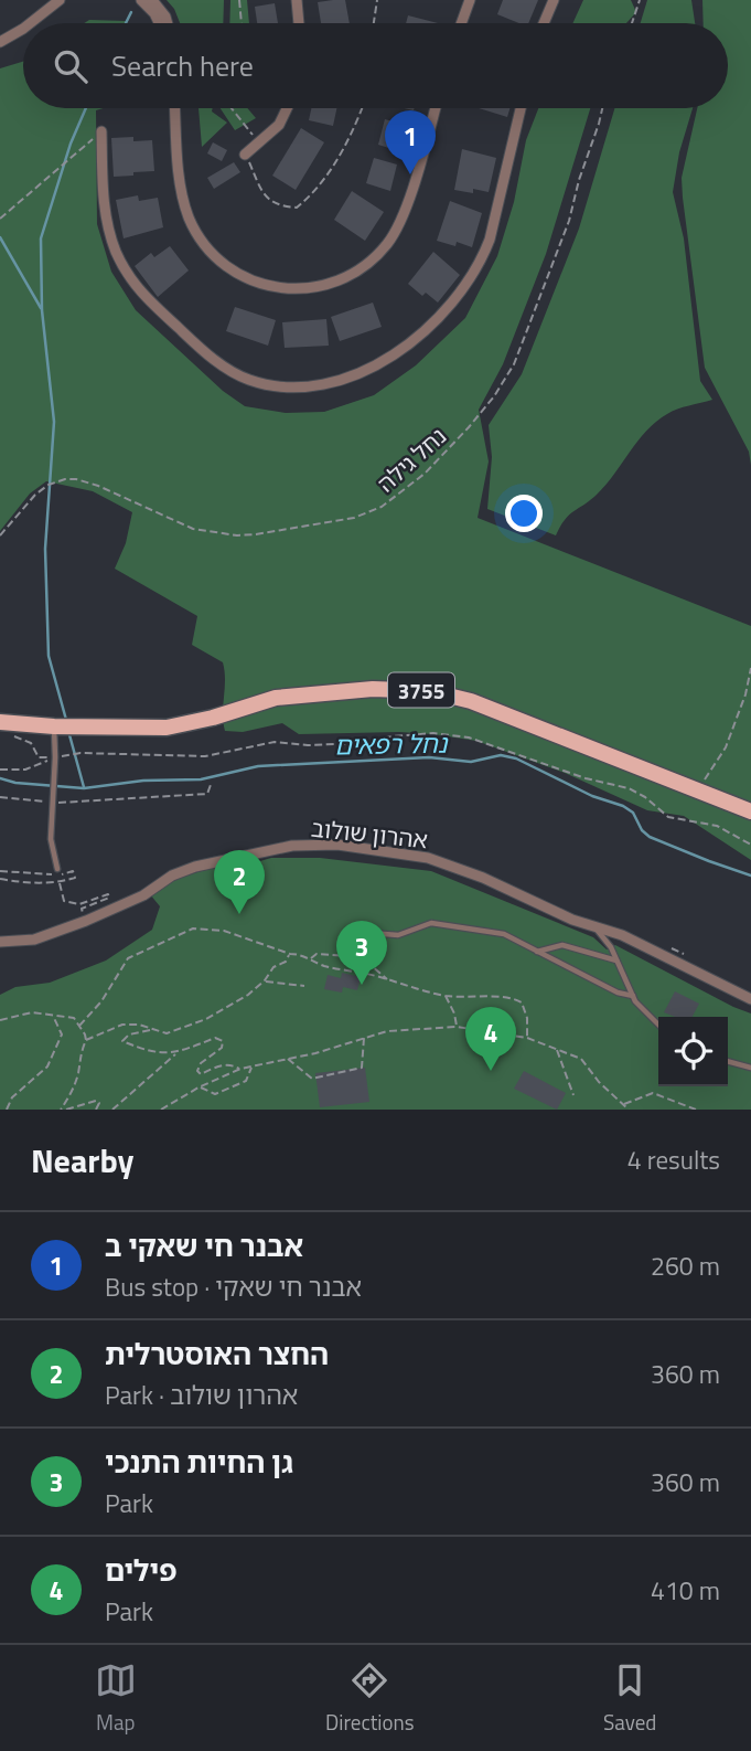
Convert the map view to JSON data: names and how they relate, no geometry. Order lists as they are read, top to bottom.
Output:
{
  "streets": {
    "main road": ["3755"],
    "street": ["אהרון שולוב"],
    "path": ["נחל גילה"]
  },
  "water": ["נחל רפאים"],
  "page": {
    "search": "Search here",
    "pins": [
      "1",
      "2",
      "3",
      "4"
    ],
    "heading": ["Nearby", "4 results"],
    "list": [
      {
        "mark": "1",
        "name": "אבנר חי שאקי ב",
        "note": "Bus stop · אבנר חי שאקי",
        "value": "260 m"
      },
      {
        "mark": "2",
        "name": "החצר האוסטרלית",
        "note": "Park · אהרון שולוב",
        "value": "360 m"
      },
      {
        "mark": "3",
        "name": "גן החיות התנכי",
        "note": "Park",
        "value": "360 m"
      },
      {
        "mark": "4",
        "name": "פילים",
        "note": "Park",
        "value": "410 m"
      }
    ],
    "nav": ["Map", "Directions", "Saved"]
  }
}
